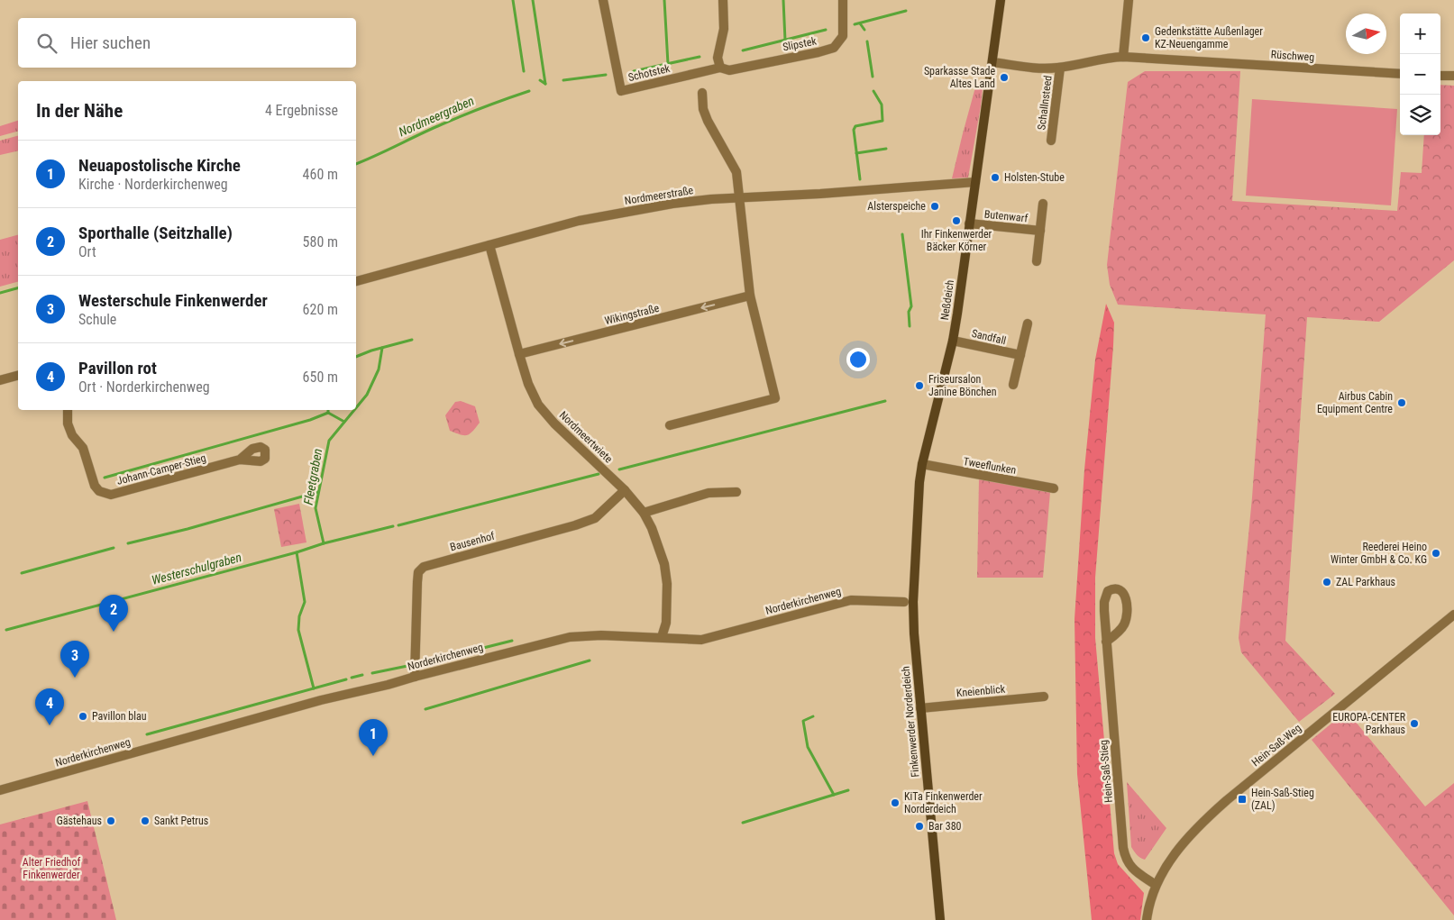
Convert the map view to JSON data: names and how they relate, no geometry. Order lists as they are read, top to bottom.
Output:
{
  "streets": {
    "street": [
      "Slipstek",
      "Rüschweg",
      "Schotstek",
      "Schallnsteed",
      "Nordmeerstraße",
      "Butenwarf",
      "Neßdeich",
      "Wikingstraße",
      "Sandfall",
      "Nordmeertwiete",
      "Tweeflunken",
      "Johann-Camper-Stieg",
      "Bausenhof",
      "Norderkirchenweg",
      "Kneienblick",
      "Finkenwerder Norderdeich",
      "Hein-Saß-Weg",
      "Hein-Saß-Stieg"
    ]
  },
  "crossings": [
    ["Slipstek", "Schotstek"],
    ["Rüschweg", "Schallnsteed"],
    ["Rüschweg", "Neßdeich"],
    ["Nordmeerstraße", "Neßdeich"],
    ["Nordmeerstraße", "Nordmeertwiete"],
    ["Butenwarf", "Neßdeich"],
    ["Neßdeich", "Sandfall"],
    ["Neßdeich", "Tweeflunken"],
    ["Neßdeich", "Norderkirchenweg"],
    ["Neßdeich", "Finkenwerder Norderdeich"],
    ["Wikingstraße", "Nordmeertwiete"],
    ["Nordmeertwiete", "Bausenhof"],
    ["Nordmeertwiete", "Norderkirchenweg"],
    ["Bausenhof", "Norderkirchenweg"],
    ["Norderkirchenweg", "Finkenwerder Norderdeich"],
    ["Kneienblick", "Finkenwerder Norderdeich"],
    ["Hein-Saß-Weg", "Hein-Saß-Stieg"]
  ],
  "one_way": ["Wikingstraße"],
  "water": ["Nordmeergraben", "Fleetgraben", "Westerschulgraben"],
  "parks": ["Alter Friedhof Finkenwerder"],
  "places": {
    "other": [
      "Gedenkstätte Außenlager KZ-Neuengamme",
      "Sparkasse Stade Altes Land",
      "Holsten-Stube",
      "Alsterspeiche",
      "Ihr Finkenwerder Bäcker Körner",
      "Friseursalon Janine Bönchen",
      "Airbus Cabin Equipment Centre",
      "Reederei Heino Winter GmbH & Co. KG",
      "ZAL Parkhaus",
      "Pavillon blau",
      "EUROPA-CENTER Parkhaus",
      "KiTa Finkenwerder Norderdeich",
      "Gästehaus",
      "Sankt Petrus",
      "Bar 380"
    ],
    "transit": ["Hein-Saß-Stieg (ZAL)"]
  },
  "north": "right",
  "page": {
    "map_buttons": ["+", "−"],
    "search": "Hier suchen",
    "heading": ["In der Nähe", "4 Ergebnisse"],
    "list": [
      {
        "mark": "1",
        "name": "Neuapostolische Kirche",
        "note": "Kirche · Norderkirchenweg",
        "value": "460 m"
      },
      {
        "mark": "2",
        "name": "Sporthalle (Seitzhalle)",
        "note": "Ort",
        "value": "580 m"
      },
      {
        "mark": "3",
        "name": "Westerschule Finkenwerder",
        "note": "Schule",
        "value": "620 m"
      },
      {
        "mark": "4",
        "name": "Pavillon rot",
        "note": "Ort · Norderkirchenweg",
        "value": "650 m"
      }
    ],
    "pins": [
      "2",
      "3",
      "4",
      "1"
    ]
  }
}
